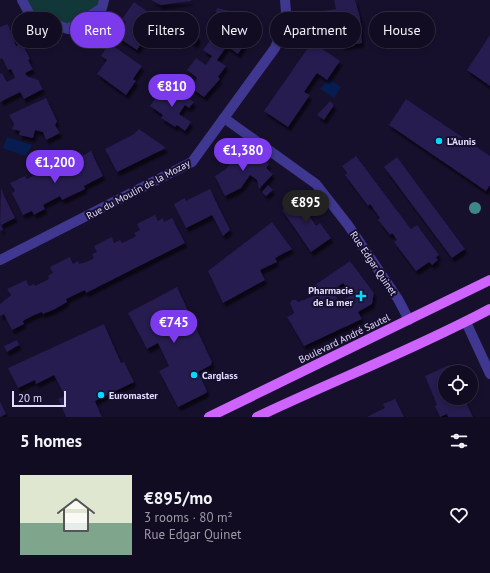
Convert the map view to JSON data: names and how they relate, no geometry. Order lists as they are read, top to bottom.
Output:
{
  "streets": {
    "main road": ["Boulevard André Sautel"],
    "street": ["Rue du Moulin de la Mozay", "Rue Edgar Quinet"]
  },
  "crossings": [
    ["Rue du Moulin de la Mozay", "Rue Edgar Quinet"],
    ["Rue Edgar Quinet", "Boulevard André Sautel"]
  ],
  "places": {
    "other": ["L'Aunis", "Carglass", "Euromaster"],
    "health": ["Pharmacie de la mer"]
  },
  "scale_bar": "20 m",
  "page": {
    "chip": [
      "Buy",
      "Rent",
      "Filters",
      "New",
      "Apartment",
      "House"
    ],
    "price": [
      "€810",
      "€1,380",
      "€1,200",
      "€895",
      "€745"
    ],
    "scale": "20 m",
    "heading": "5 homes",
    "list": [
      {
        "name": "€895/mo",
        "note": "3 rooms · 80 m² · Rue Edgar Quinet"
      }
    ]
  }
}
